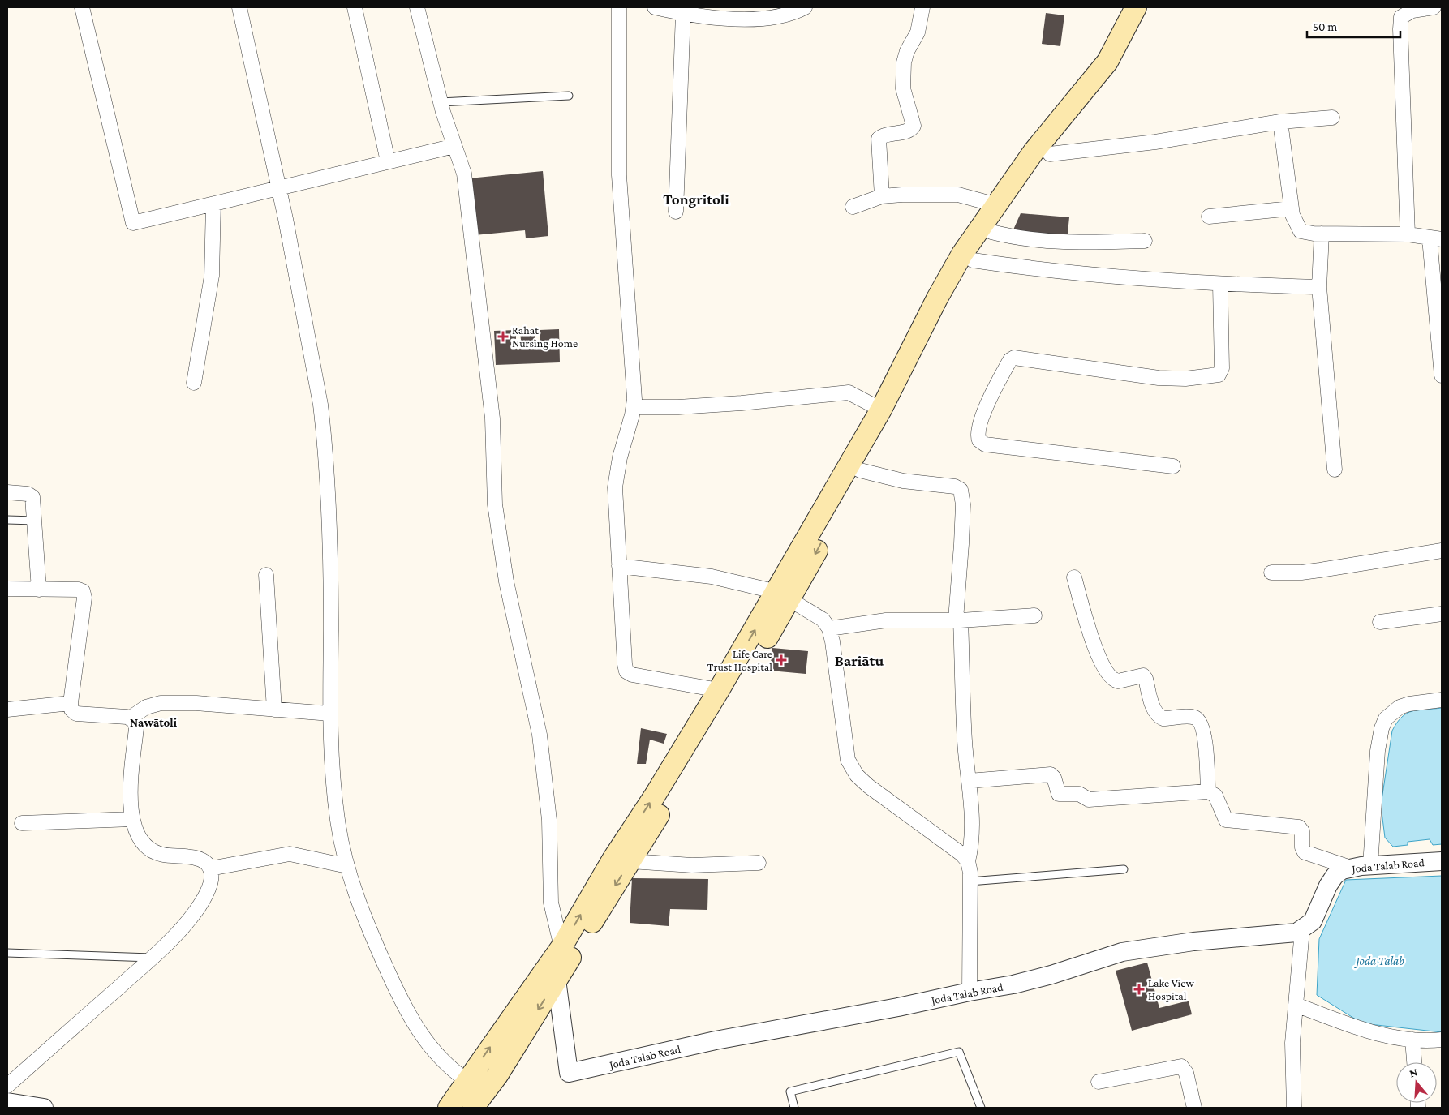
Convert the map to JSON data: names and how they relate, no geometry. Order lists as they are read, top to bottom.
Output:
{
  "streets": {
    "street": ["Joda Talab Road"]
  },
  "districts": ["Tongritoli", "Bariātu", "Nawātoli"],
  "water": ["Joda Talab"],
  "places": {
    "health": ["Rahat Nursing Home", "Life Care Trust Hospital", "Lake View Hospital"]
  },
  "scale_bar": "50 m",
  "north": "top"
}
